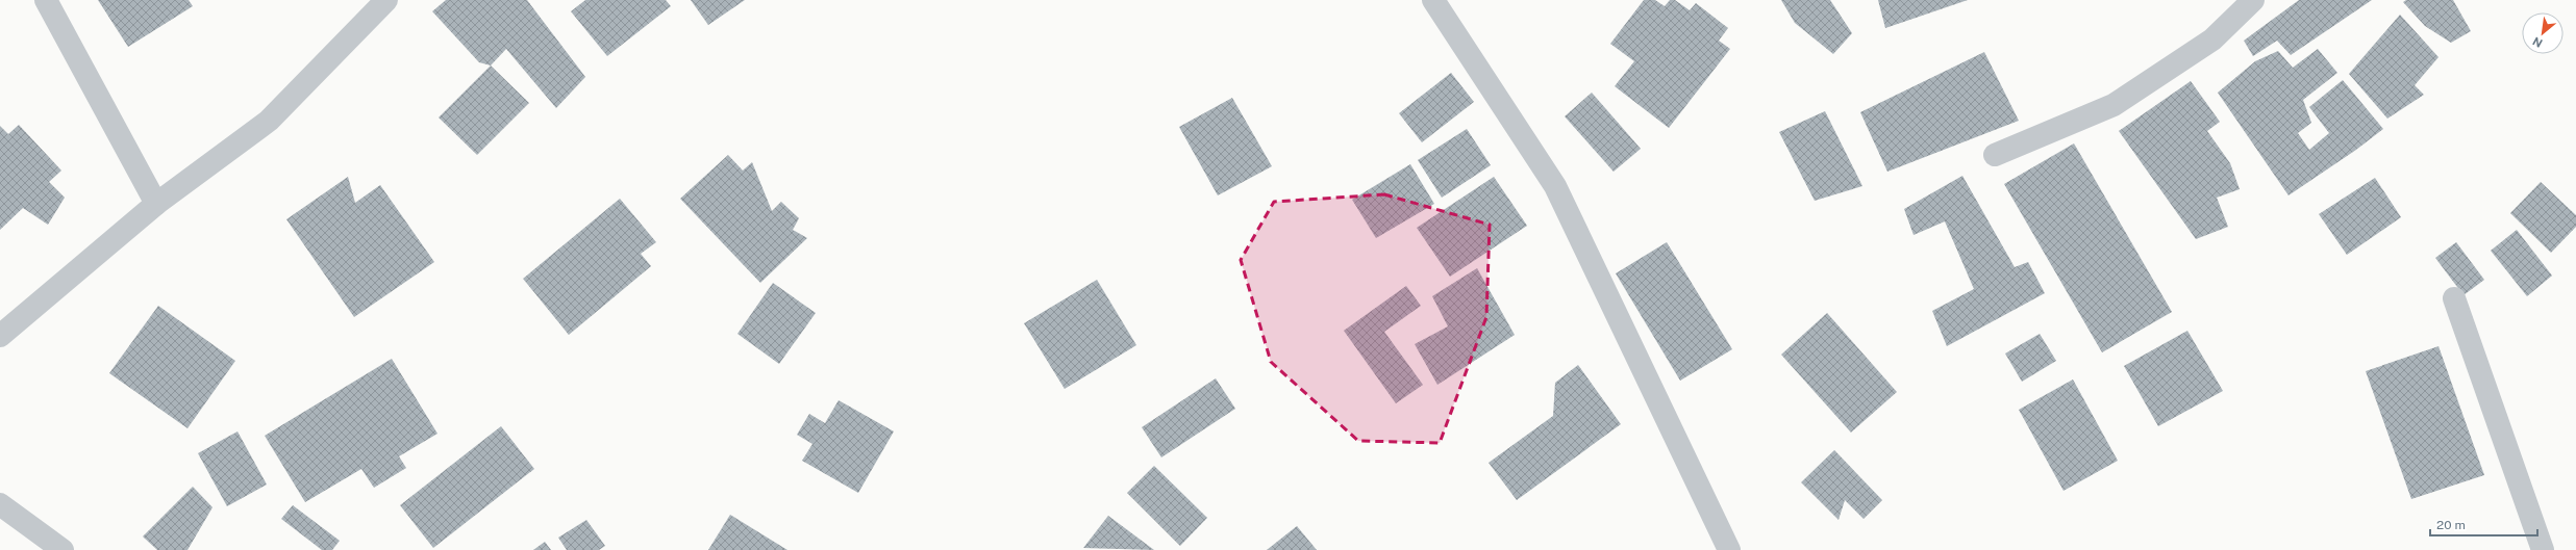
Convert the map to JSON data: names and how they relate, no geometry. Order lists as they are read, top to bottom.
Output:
{
  "scale_bar": "20 m",
  "north": "bottom left"
}
